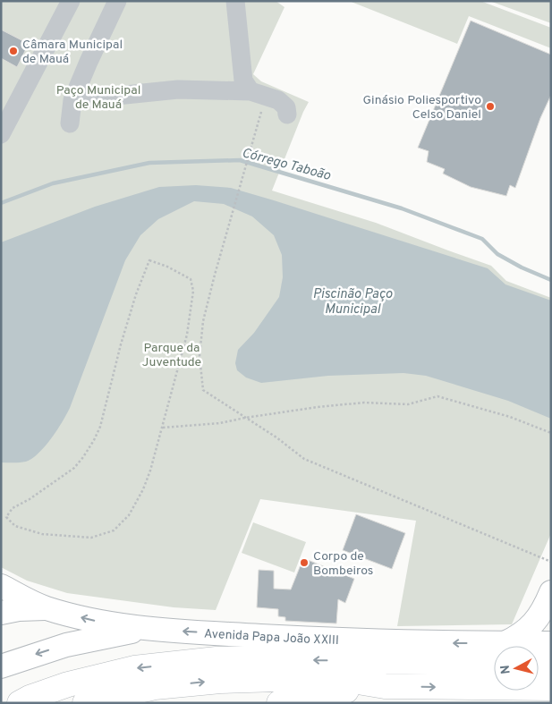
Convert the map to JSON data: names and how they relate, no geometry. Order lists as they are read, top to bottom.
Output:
{
  "streets": {
    "highway": ["Avenida Papa João XXIII"]
  },
  "one_way": ["Avenida Papa João XXIII"],
  "water": ["Córrego Taboão", "Piscinão Paço Municipal"],
  "parks": ["Paço Municipal de Mauá", "Parque da Juventude"],
  "places": ["Câmara Municipal de Mauá", "Ginásio Poliesportivo Celso Daniel", "Corpo de Bombeiros"],
  "north": "left"
}
